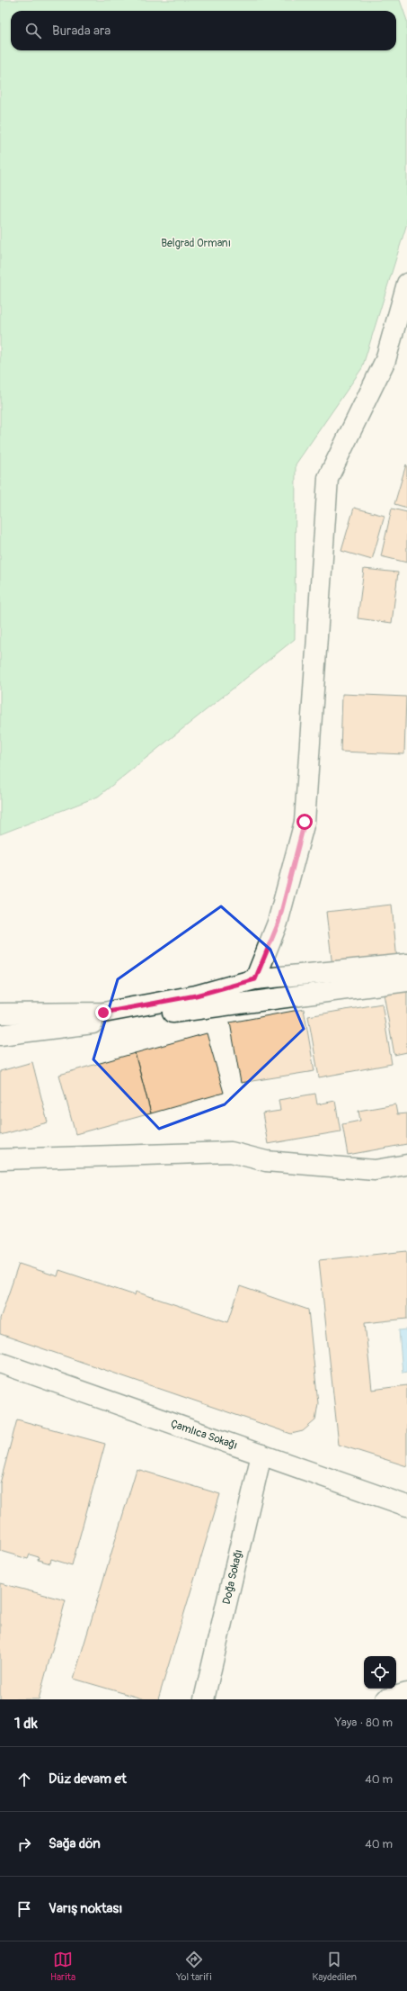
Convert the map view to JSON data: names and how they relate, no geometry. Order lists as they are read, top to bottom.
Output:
{
  "streets": {
    "street": ["Çamlıca Sokağı", "Doğa Sokağı"]
  },
  "crossings": [
    ["Çamlıca Sokağı", "Doğa Sokağı"]
  ],
  "parks": ["Belgrad Ormanı"],
  "page": {
    "search": "Burada ara",
    "heading": ["1 dk", "Yaya · 80 m"],
    "list": [
      ["Düz devam et", "40 m"],
      ["Sağa dön", "40 m"],
      "Varış noktası"
    ],
    "nav": ["Harita", "Yol tarifi", "Kaydedilen"]
  }
}
